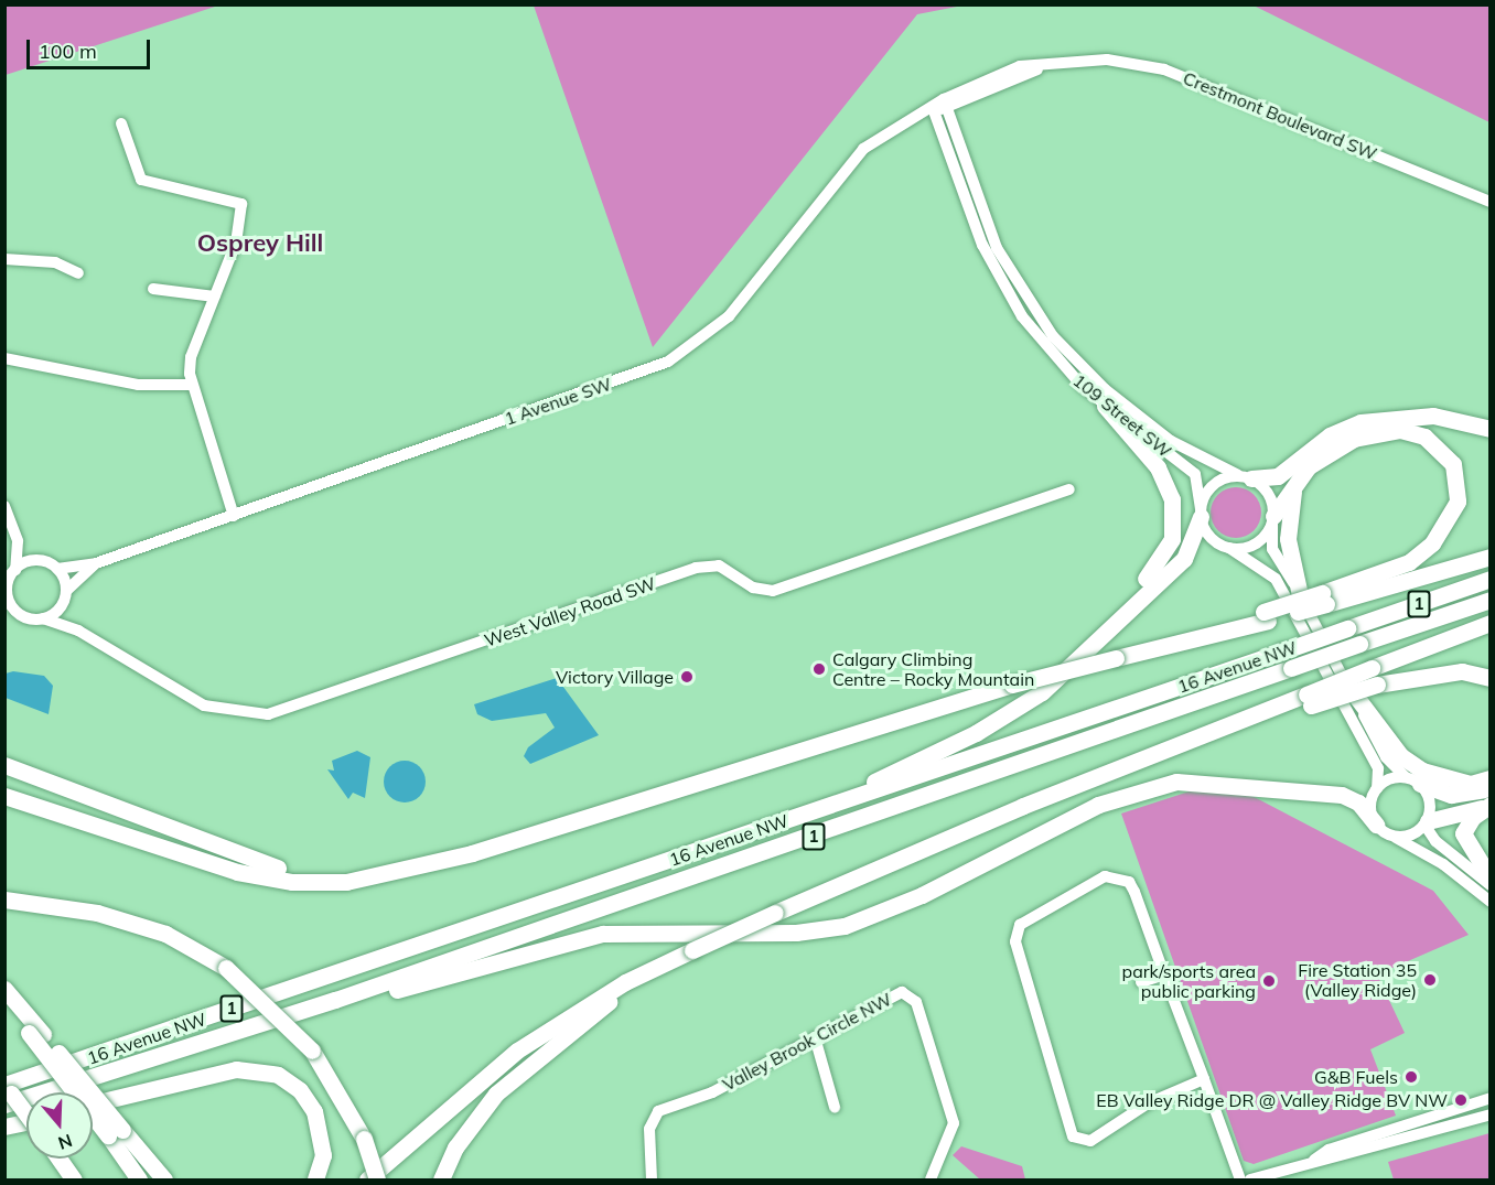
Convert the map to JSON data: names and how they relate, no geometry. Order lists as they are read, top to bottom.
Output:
{
  "streets": {
    "highway": ["1", "16 Avenue NW"],
    "street": [
      "Crestmont Boulevard SW",
      "1 Avenue SW",
      "109 Street SW",
      "West Valley Road SW",
      "Valley Brook Circle NW"
    ]
  },
  "crossings": [
    ["Crestmont Boulevard SW", "109 Street SW"],
    ["1 Avenue SW", "109 Street SW"],
    ["1 Avenue SW", "West Valley Road SW"]
  ],
  "districts": ["Osprey Hill"],
  "places": [
    "Calgary Climbing Centre – Rocky Mountain",
    "Victory Village",
    "Fire Station 35 (Valley Ridge)",
    "park/sports area public parking",
    "G&B Fuels",
    "EB Valley Ridge DR @ Valley Ridge BV NW"
  ],
  "scale_bar": "100 m",
  "north": "bottom"
}
